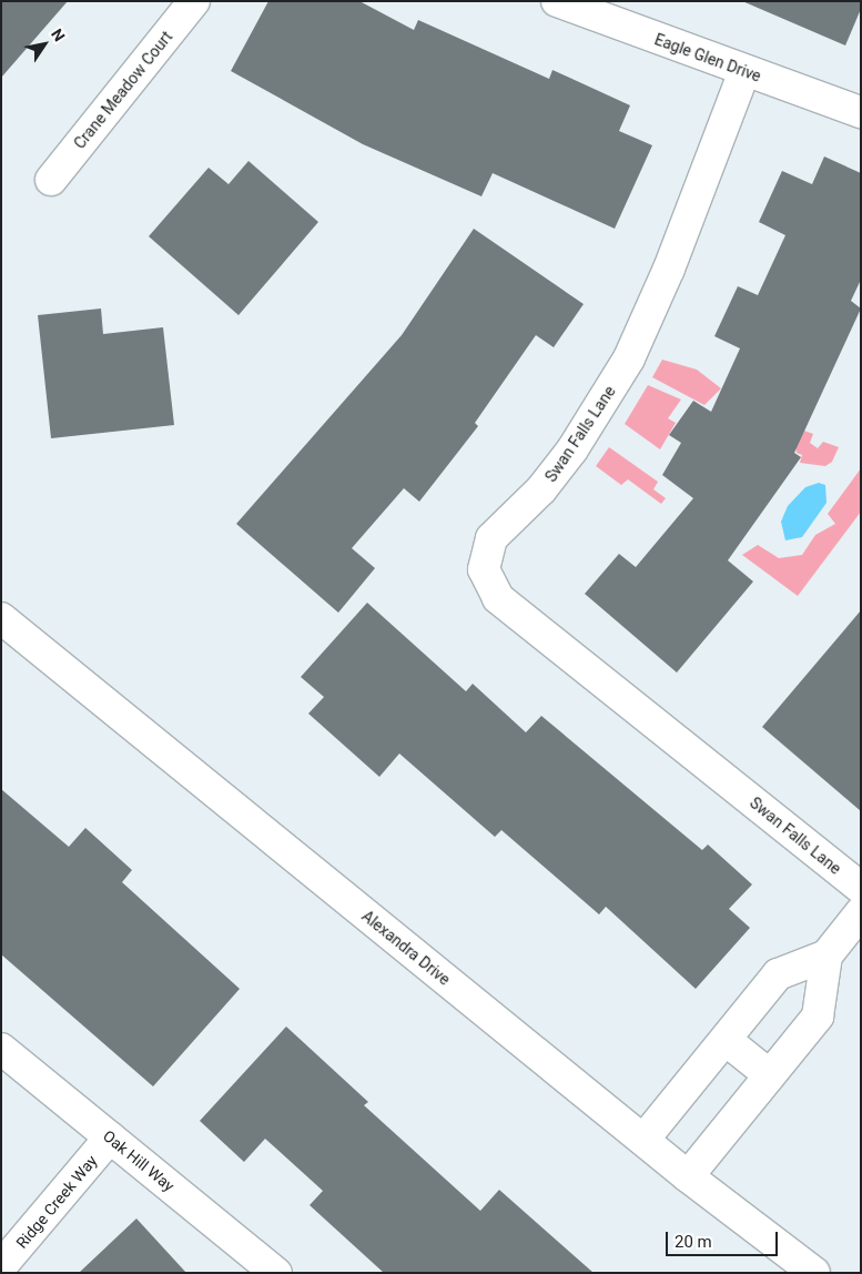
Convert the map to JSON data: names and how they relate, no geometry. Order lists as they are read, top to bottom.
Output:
{
  "streets": {
    "street": [
      "Eagle Glen Drive",
      "Crane Meadow Court",
      "Swan Falls Lane",
      "Alexandra Drive",
      "Oak Hill Way",
      "Ridge Creek Way"
    ]
  },
  "crossings": [
    ["Eagle Glen Drive", "Swan Falls Lane"],
    ["Oak Hill Way", "Ridge Creek Way"]
  ],
  "scale_bar": "20 m",
  "north": "top right"
}
